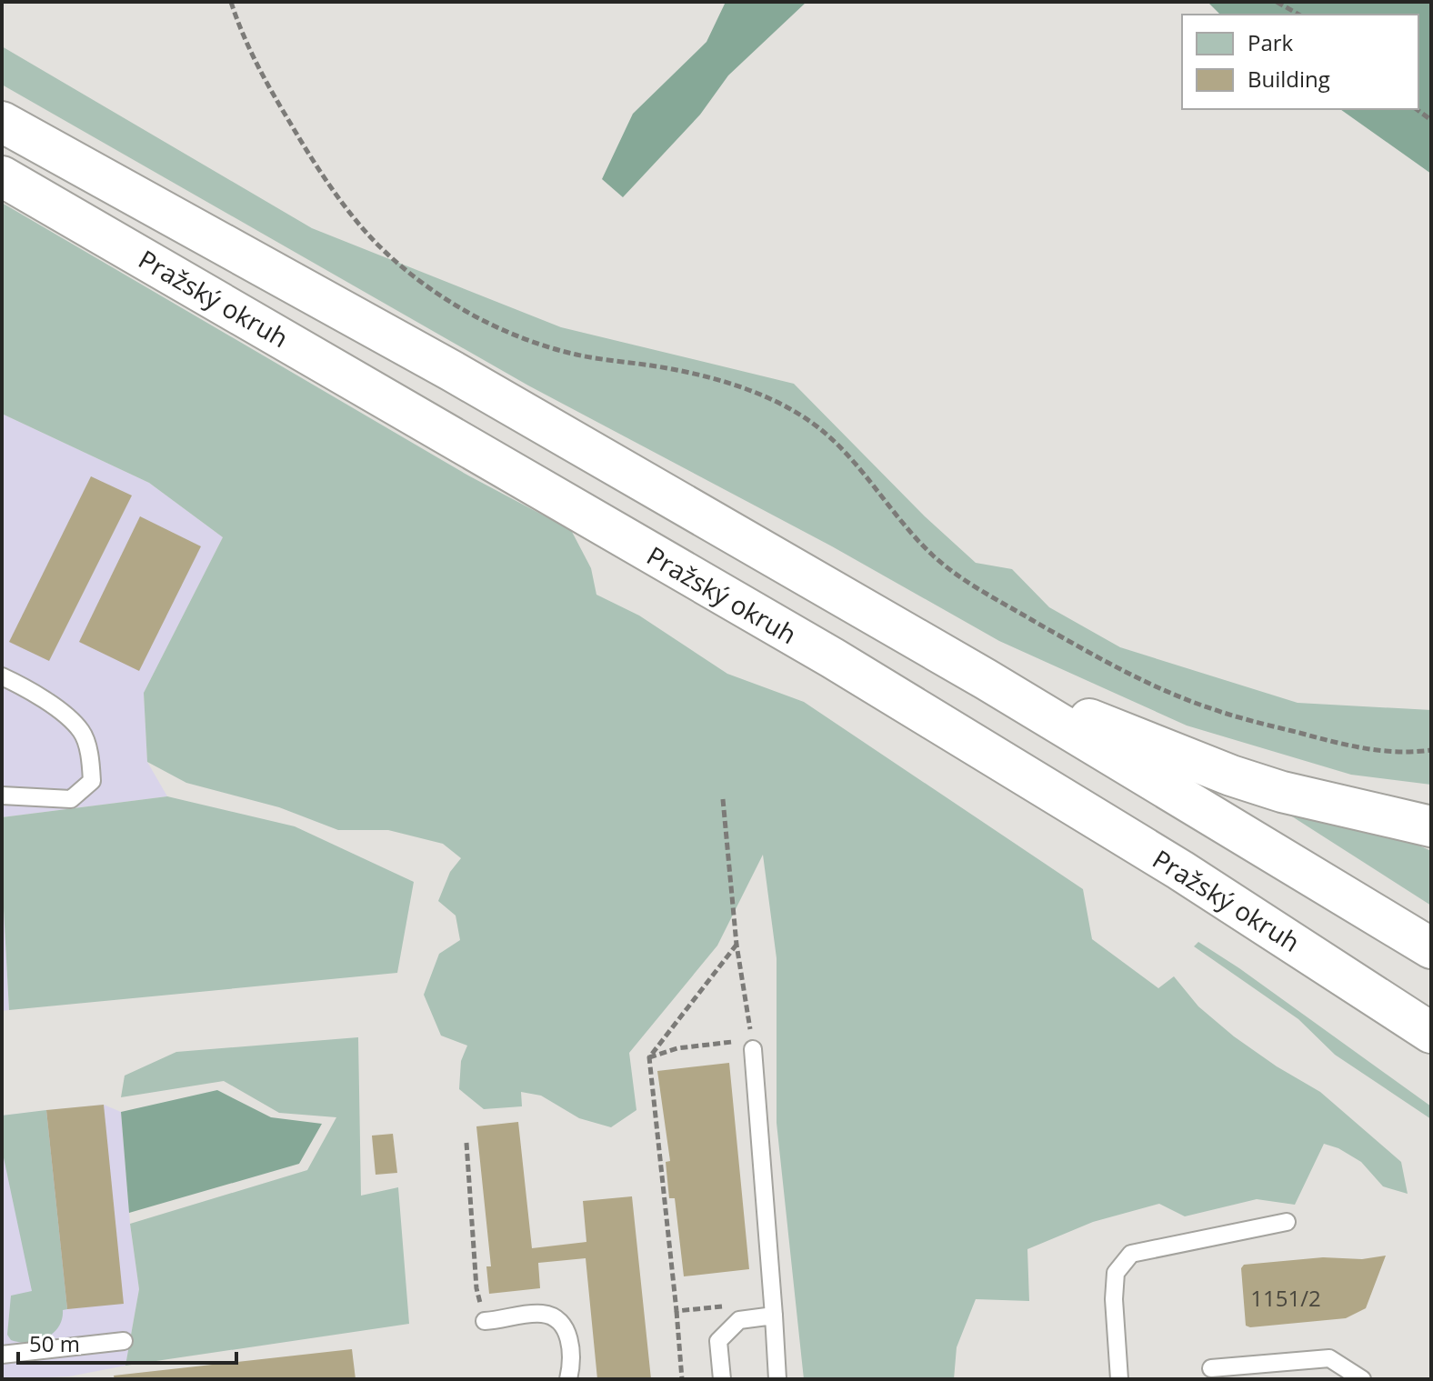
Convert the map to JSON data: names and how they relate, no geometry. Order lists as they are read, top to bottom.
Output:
{
  "streets": {
    "highway": ["Pražský okruh"]
  },
  "house_numbers": ["1151/2"],
  "legend": ["Park", "Building"],
  "scale_bar": "50 m"
}
